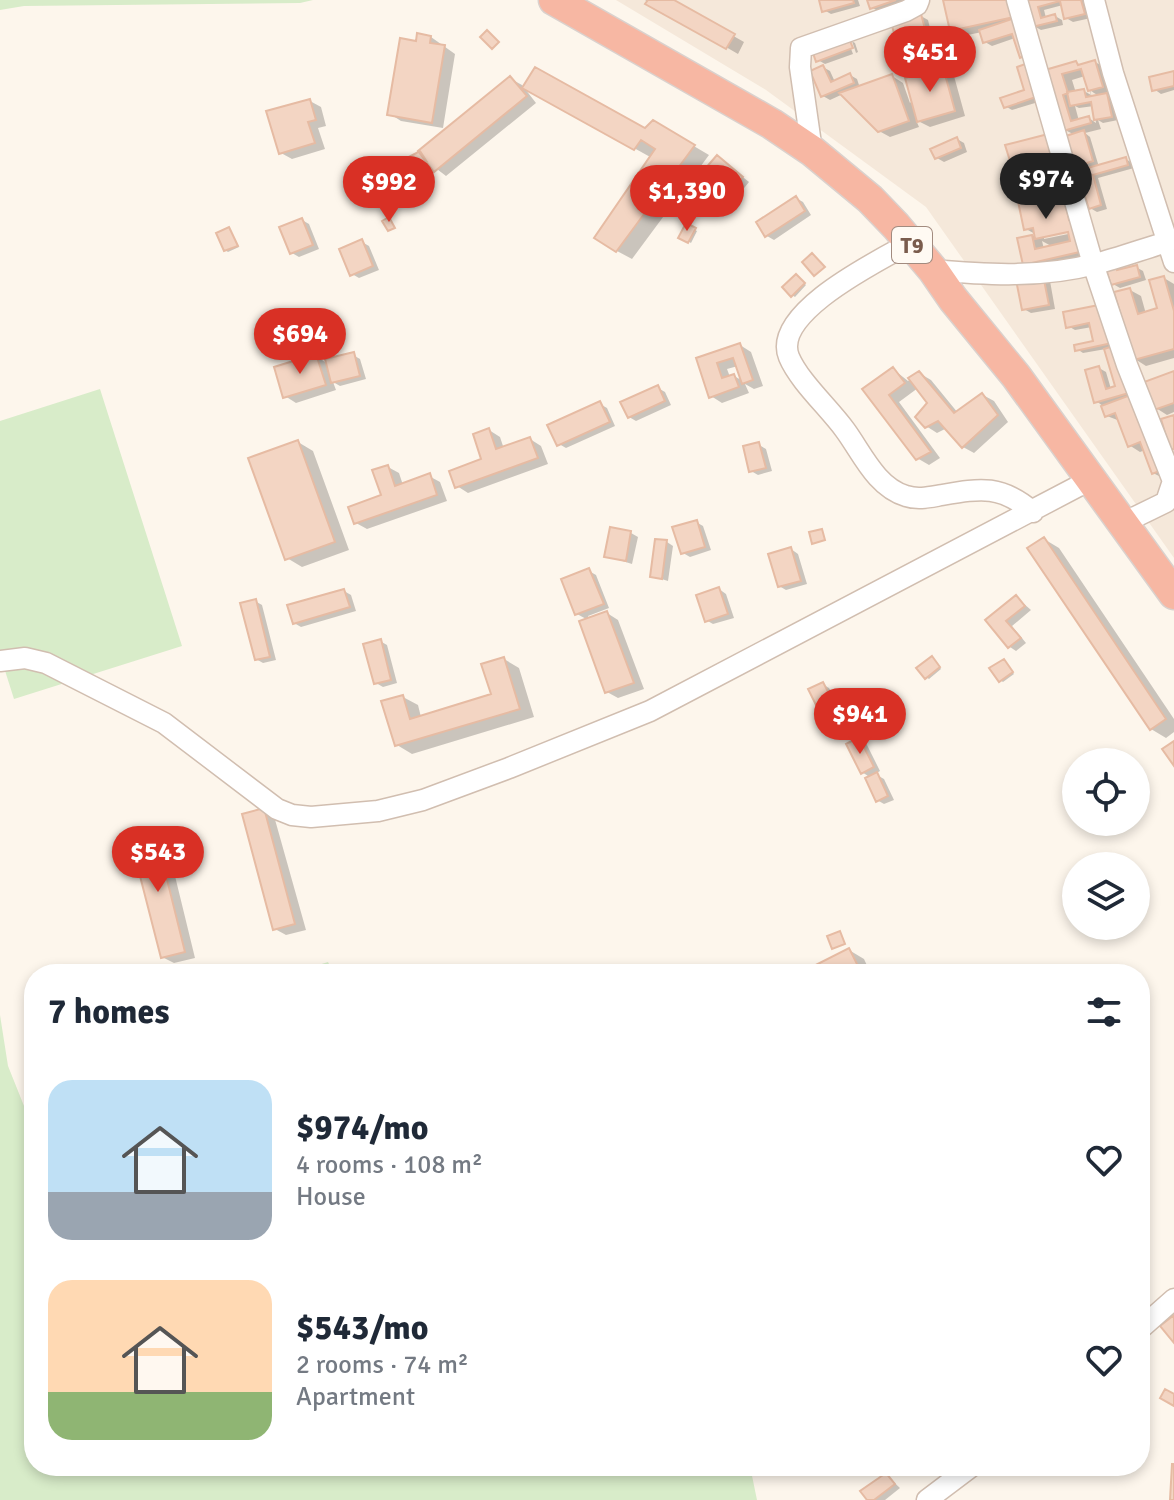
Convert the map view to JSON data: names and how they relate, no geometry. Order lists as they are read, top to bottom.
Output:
{
  "streets": {
    "highway": ["T9"]
  },
  "page": {
    "price": [
      "$451",
      "$974",
      "$992",
      "$1,390",
      "$694",
      "$941",
      "$543"
    ],
    "heading": "7 homes",
    "list": [
      {
        "name": "$974/mo",
        "note": "4 rooms · 108 m² · House"
      },
      {
        "name": "$543/mo",
        "note": "2 rooms · 74 m² · Apartment"
      }
    ]
  }
}
